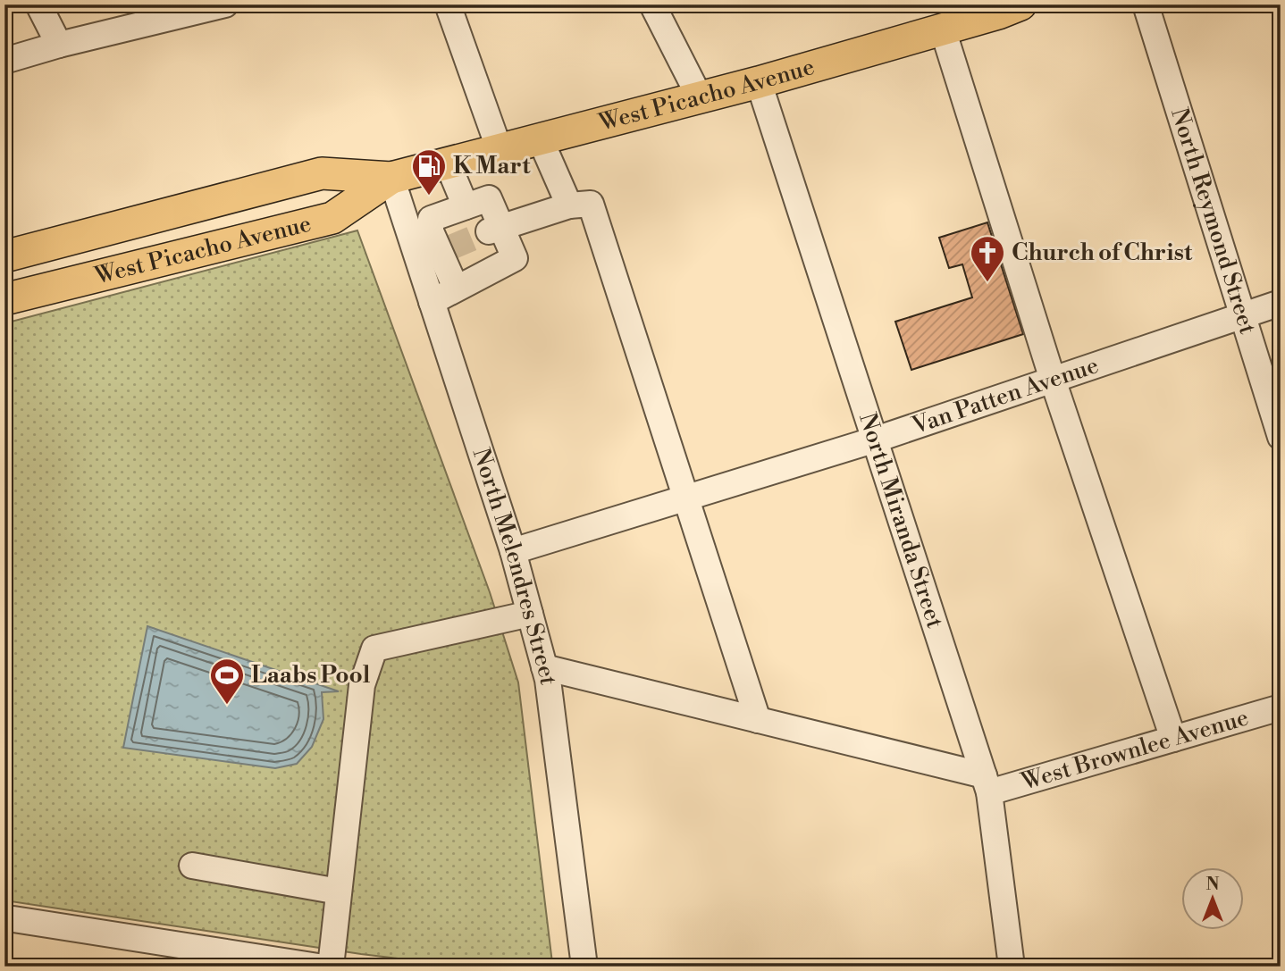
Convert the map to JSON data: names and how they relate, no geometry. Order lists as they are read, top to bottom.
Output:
{
  "streets": {
    "main road": ["West Picacho Avenue"],
    "street": [
      "North Reymond Street",
      "Van Patten Avenue",
      "North Miranda Street",
      "North Melendres Street",
      "West Brownlee Avenue"
    ]
  },
  "crossings": [
    ["West Picacho Avenue", "North Miranda Street"],
    ["West Picacho Avenue", "North Melendres Street"],
    ["North Reymond Street", "Van Patten Avenue"],
    ["Van Patten Avenue", "North Miranda Street"],
    ["Van Patten Avenue", "North Melendres Street"],
    ["North Miranda Street", "West Brownlee Avenue"]
  ],
  "places": {
    "fuel station": ["K Mart"],
    "church": ["Church of Christ"],
    "sports": ["Laabs Pool"]
  },
  "north": "top"
}
